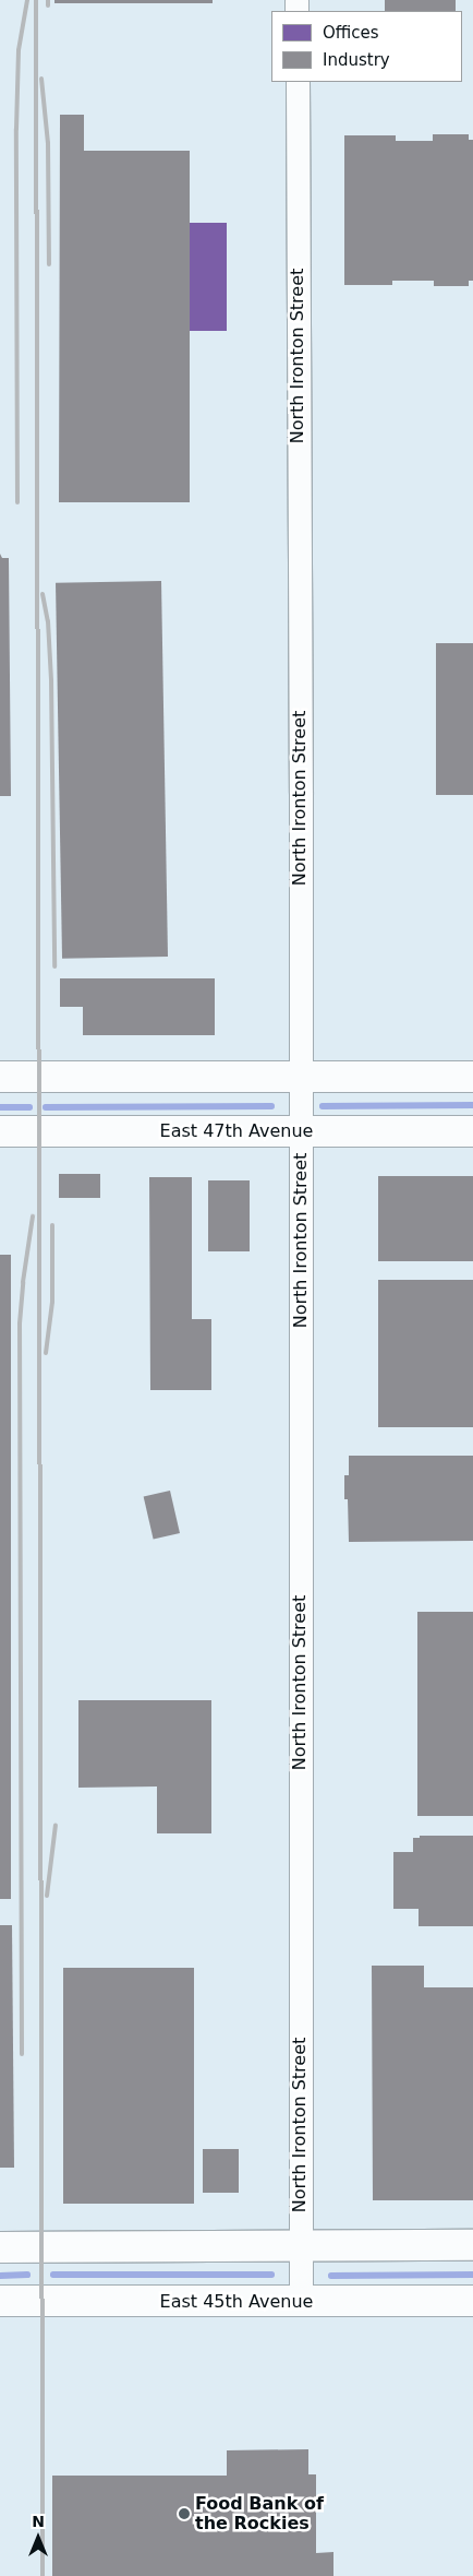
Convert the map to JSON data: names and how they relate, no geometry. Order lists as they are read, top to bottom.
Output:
{
  "streets": {
    "main road": ["East 47th Avenue", "East 45th Avenue"],
    "street": ["North Ironton Street"]
  },
  "crossings": [
    ["North Ironton Street", "East 47th Avenue"],
    ["North Ironton Street", "East 45th Avenue"]
  ],
  "places": ["Food Bank of the Rockies"],
  "legend": ["Offices", "Industry"],
  "north": "top"
}
